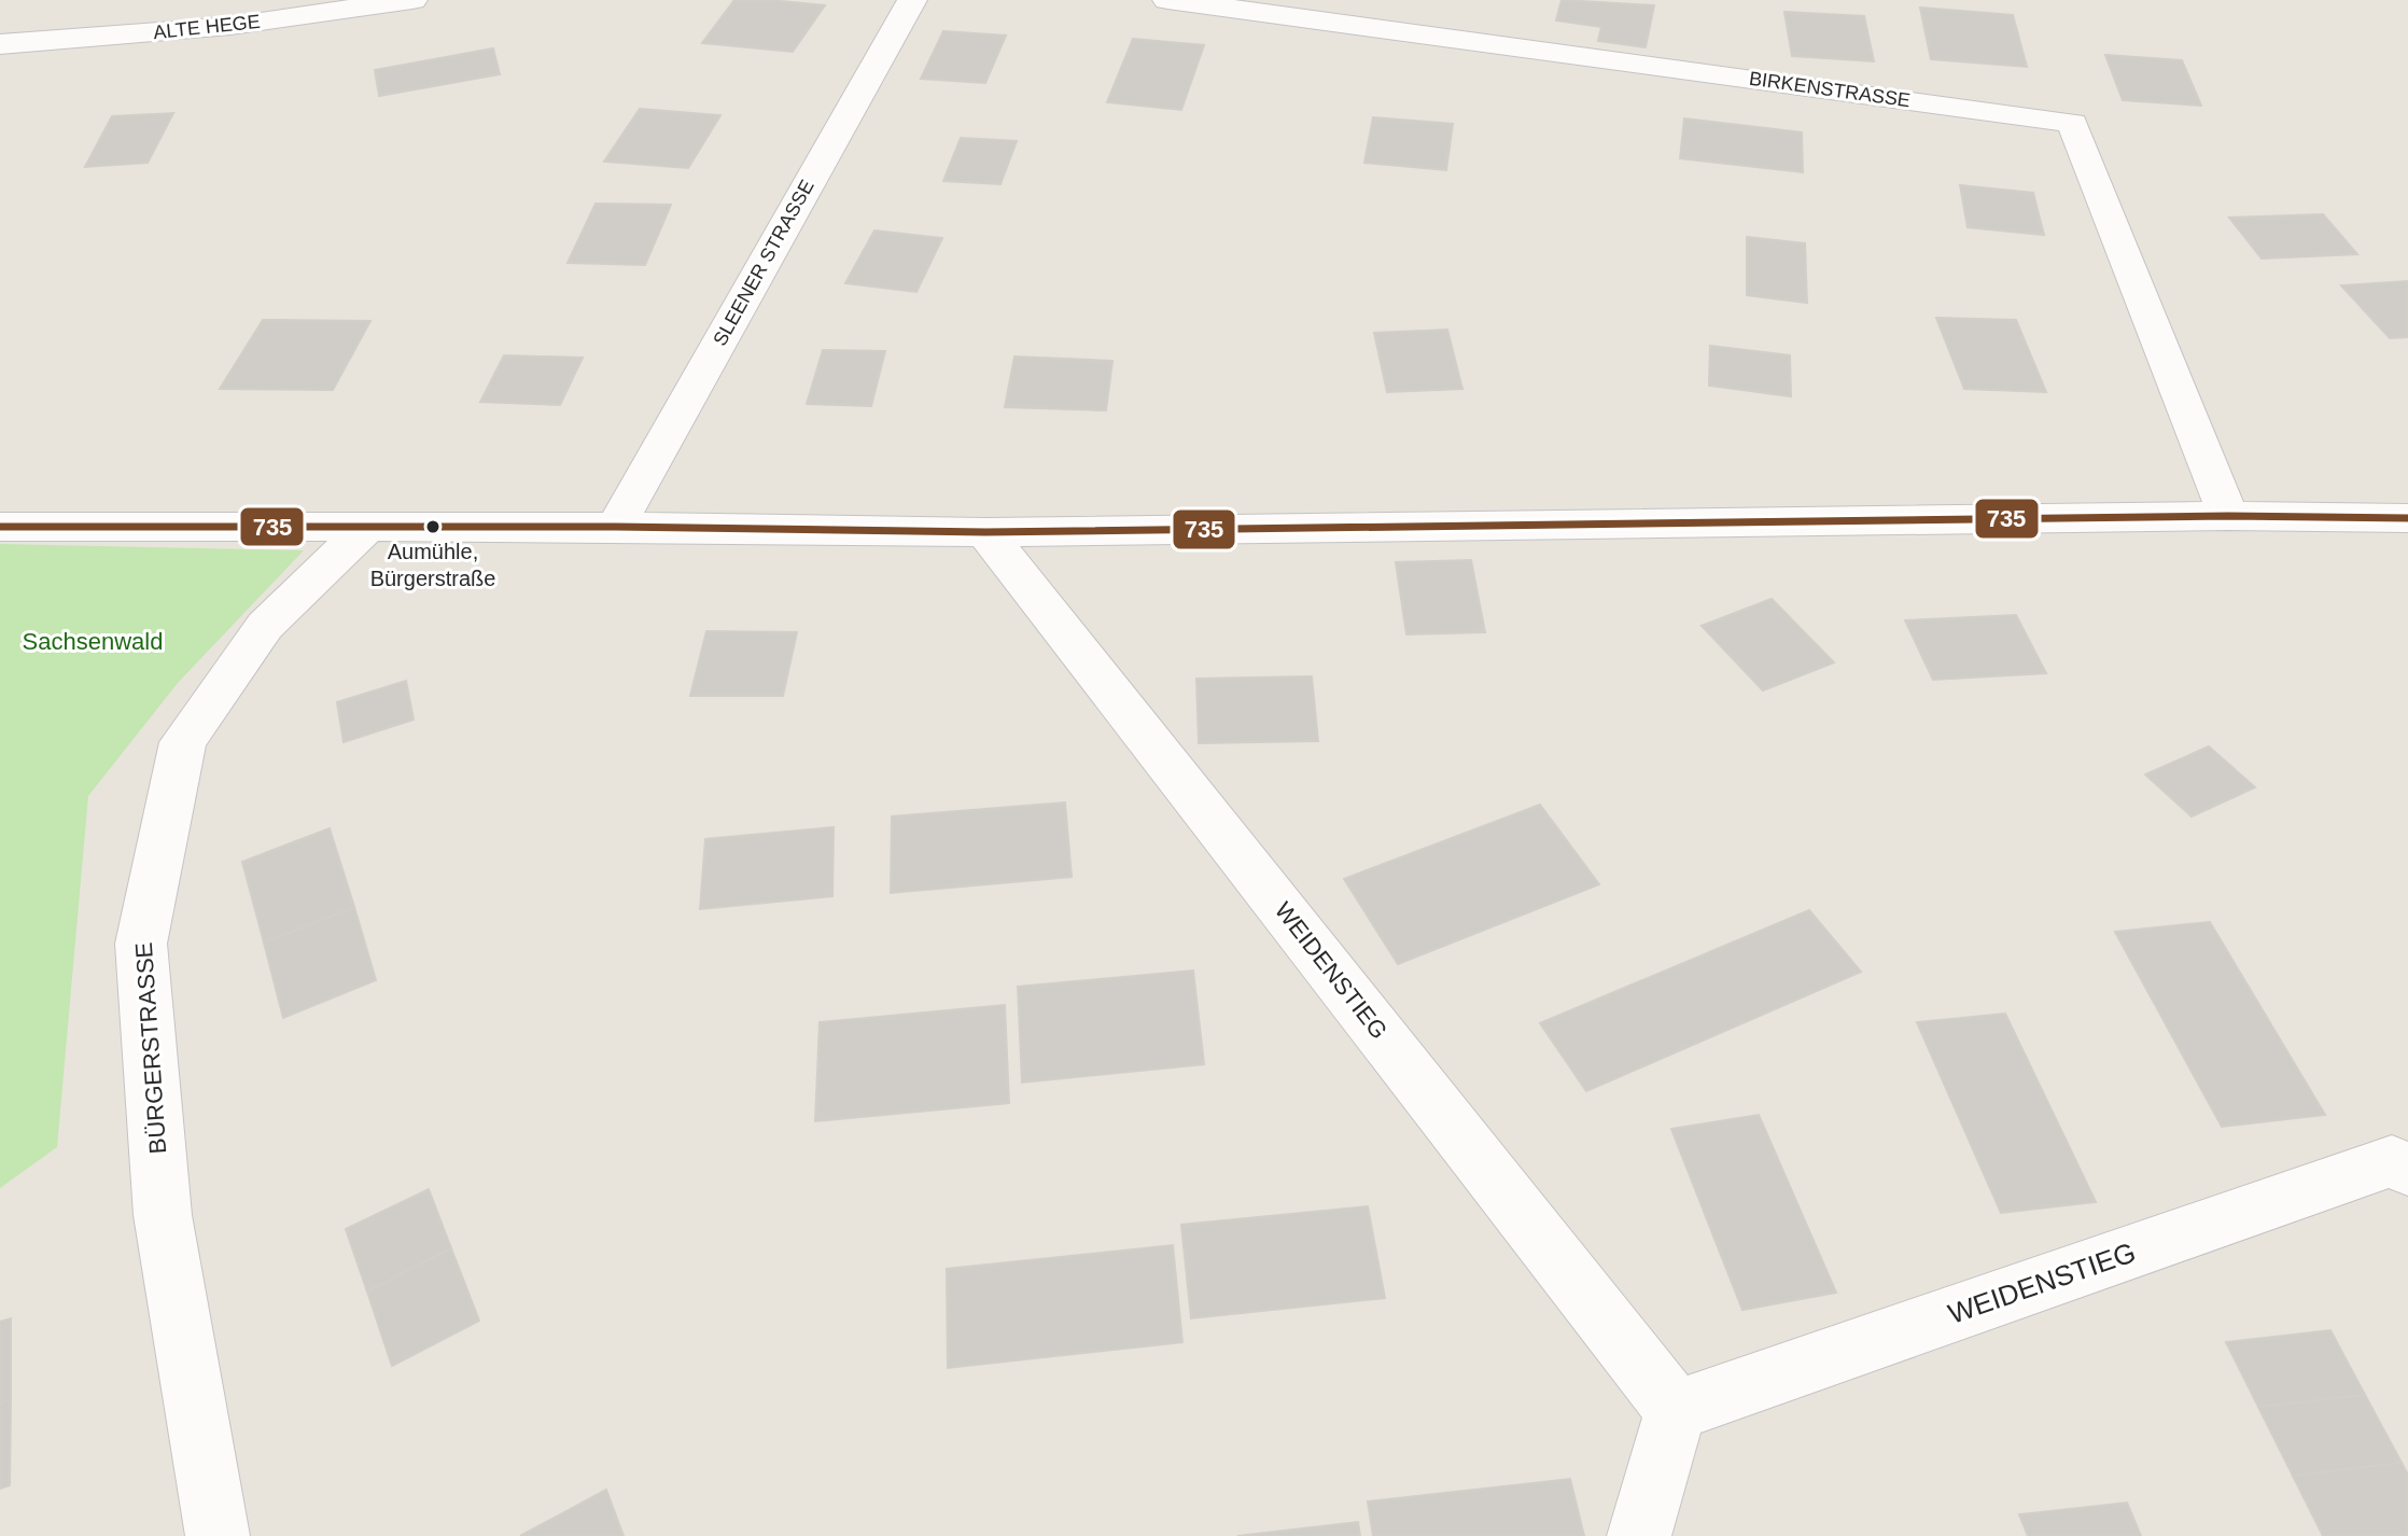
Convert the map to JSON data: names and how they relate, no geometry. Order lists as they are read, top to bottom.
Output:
{
  "streets": {
    "street": [
      "ALTE HEGE",
      "BIRKENSTRASSE",
      "SLEENER STRASSE",
      "WEIDENSTIEG",
      "BÜRGERSTRASSE"
    ]
  },
  "parks": ["Sachsenwald"],
  "places": ["Aumühle, Bürgerstraße"],
  "lines": ["transit line 735"]
}
